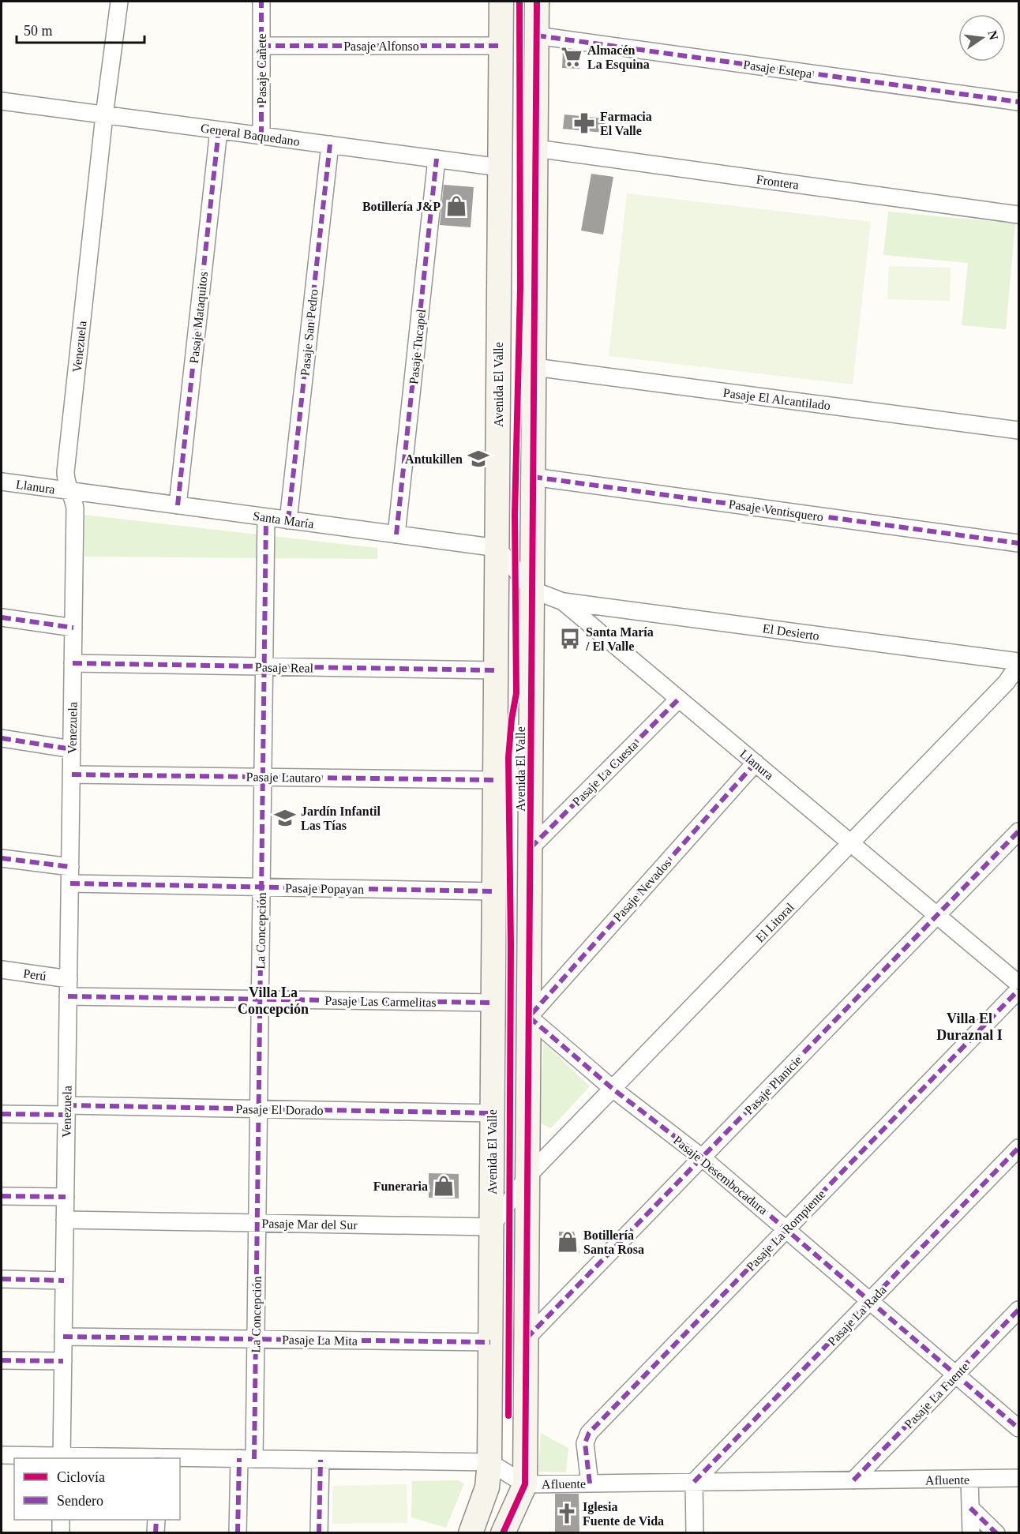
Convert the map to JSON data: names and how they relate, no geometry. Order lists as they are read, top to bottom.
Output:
{
  "streets": {
    "street": [
      "Pasaje Alfonso",
      "Pasaje Cañete",
      "Pasaje Estepa",
      "General Baquedano",
      "Frontera",
      "Pasaje Mataquitos",
      "Pasaje San Pedro",
      "Venezuela",
      "Pasaje Tucapel",
      "Avenida El Valle",
      "Pasaje El Alcantilado",
      "Llanura",
      "Pasaje Ventisquero",
      "Santa María",
      "El Desierto",
      "Pasaje Real",
      "Pasaje La Cuesta",
      "Pasaje Lautaro",
      "Pasaje Popayan",
      "Pasaje Nevados",
      "El Litoral",
      "La Concepción",
      "Perú",
      "Pasaje Las Carmelitas",
      "Pasaje Planicie",
      "Pasaje El Dorado",
      "Pasaje Desembocadura",
      "Pasaje Mar del Sur",
      "Pasaje La Rompiente",
      "Pasaje La Rada",
      "Pasaje La Mita",
      "Pasaje La Fuente",
      "Afluente"
    ]
  },
  "crossings": [
    ["Pasaje Alfonso", "Pasaje Cañete"],
    ["Pasaje Alfonso", "Avenida El Valle"],
    ["Pasaje Cañete", "General Baquedano"],
    ["Pasaje Estepa", "Avenida El Valle"],
    ["General Baquedano", "Pasaje Mataquitos"],
    ["General Baquedano", "Pasaje San Pedro"],
    ["General Baquedano", "Venezuela"],
    ["General Baquedano", "Pasaje Tucapel"],
    ["General Baquedano", "Avenida El Valle"],
    ["Frontera", "Avenida El Valle"],
    ["Pasaje Mataquitos", "Santa María"],
    ["Pasaje San Pedro", "Santa María"],
    ["Venezuela", "Llanura"],
    ["Venezuela", "Santa María"],
    ["Venezuela", "Pasaje Real"],
    ["Venezuela", "Pasaje Lautaro"],
    ["Venezuela", "Pasaje Popayan"],
    ["Venezuela", "Perú"],
    ["Venezuela", "Pasaje Las Carmelitas"],
    ["Venezuela", "Pasaje El Dorado"],
    ["Venezuela", "Pasaje Mar del Sur"],
    ["Venezuela", "Pasaje La Mita"],
    ["Pasaje Tucapel", "Santa María"],
    ["Avenida El Valle", "Pasaje El Alcantilado"],
    ["Avenida El Valle", "Llanura"],
    ["Avenida El Valle", "Pasaje Ventisquero"],
    ["Avenida El Valle", "Santa María"],
    ["Avenida El Valle", "Pasaje Real"],
    ["Avenida El Valle", "Pasaje La Cuesta"],
    ["Avenida El Valle", "Pasaje Lautaro"],
    ["Avenida El Valle", "Pasaje Popayan"],
    ["Avenida El Valle", "Pasaje Nevados"],
    ["Avenida El Valle", "El Litoral"],
    ["Avenida El Valle", "Pasaje Las Carmelitas"],
    ["Avenida El Valle", "Pasaje Planicie"],
    ["Avenida El Valle", "Pasaje El Dorado"],
    ["Avenida El Valle", "Pasaje Desembocadura"],
    ["Avenida El Valle", "Pasaje Mar del Sur"],
    ["Avenida El Valle", "Pasaje La Mita"],
    ["Avenida El Valle", "Afluente"],
    ["Llanura", "Santa María"],
    ["Llanura", "El Desierto"],
    ["Llanura", "Pasaje La Cuesta"],
    ["Llanura", "Pasaje Nevados"],
    ["Llanura", "El Litoral"],
    ["Llanura", "Pasaje Planicie"],
    ["Santa María", "La Concepción"],
    ["El Desierto", "El Litoral"],
    ["Pasaje Real", "La Concepción"],
    ["Pasaje Lautaro", "La Concepción"],
    ["Pasaje Popayan", "La Concepción"],
    ["Pasaje Nevados", "Pasaje Desembocadura"],
    ["El Litoral", "Pasaje Desembocadura"],
    ["La Concepción", "Pasaje Las Carmelitas"],
    ["La Concepción", "Pasaje El Dorado"],
    ["La Concepción", "Pasaje Mar del Sur"],
    ["La Concepción", "Pasaje La Mita"],
    ["Pasaje Planicie", "Pasaje Desembocadura"],
    ["Pasaje Desembocadura", "Pasaje La Rompiente"],
    ["Pasaje Desembocadura", "Pasaje La Rada"],
    ["Pasaje Desembocadura", "Pasaje La Fuente"],
    ["Pasaje La Rompiente", "Afluente"],
    ["Pasaje La Rada", "Afluente"],
    ["Pasaje La Fuente", "Afluente"]
  ],
  "districts": ["Villa La Concepción", "Villa El Duraznal I"],
  "places": {
    "supermarket": ["Almacén La Esquina"],
    "pharmacy": ["Farmacia El Valle"],
    "shop": ["Botillería J&P", "Funeraria", "Botillería Santa Rosa"],
    "school or university": ["Antukillen", "Jardín Infantil Las Tías"],
    "bus stop": ["Santa María / El Valle"],
    "church": ["Iglesia Fuente de Vida"]
  },
  "legend": ["Ciclovía", "Sendero"],
  "scale_bar": "50 m",
  "north": "right"
}
